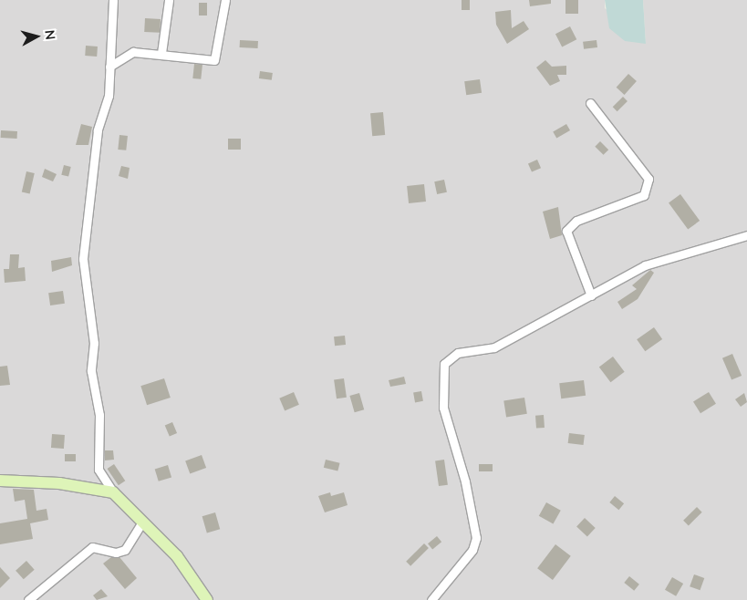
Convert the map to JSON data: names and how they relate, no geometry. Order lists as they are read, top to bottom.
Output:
{
  "north": "right"
}
